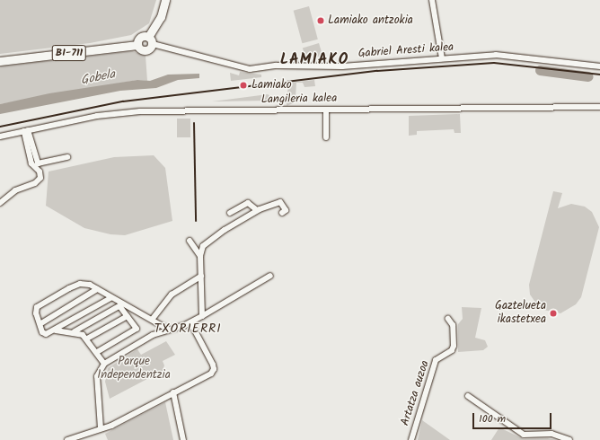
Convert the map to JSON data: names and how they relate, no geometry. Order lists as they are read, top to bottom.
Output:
{
  "streets": {
    "main road": ["BI-711"],
    "street": ["Gabriel Aresti kalea", "Langileria kalea", "Artatza auzoa"]
  },
  "districts": ["LAMIAKO", "TXORIERRI"],
  "water": ["Gobela"],
  "parks": ["Parque Independentzia"],
  "places": ["Lamiako antzokia", "Lamiako", "Gaztelueta ikastetxea"],
  "scale_bar": "100 m"
}
